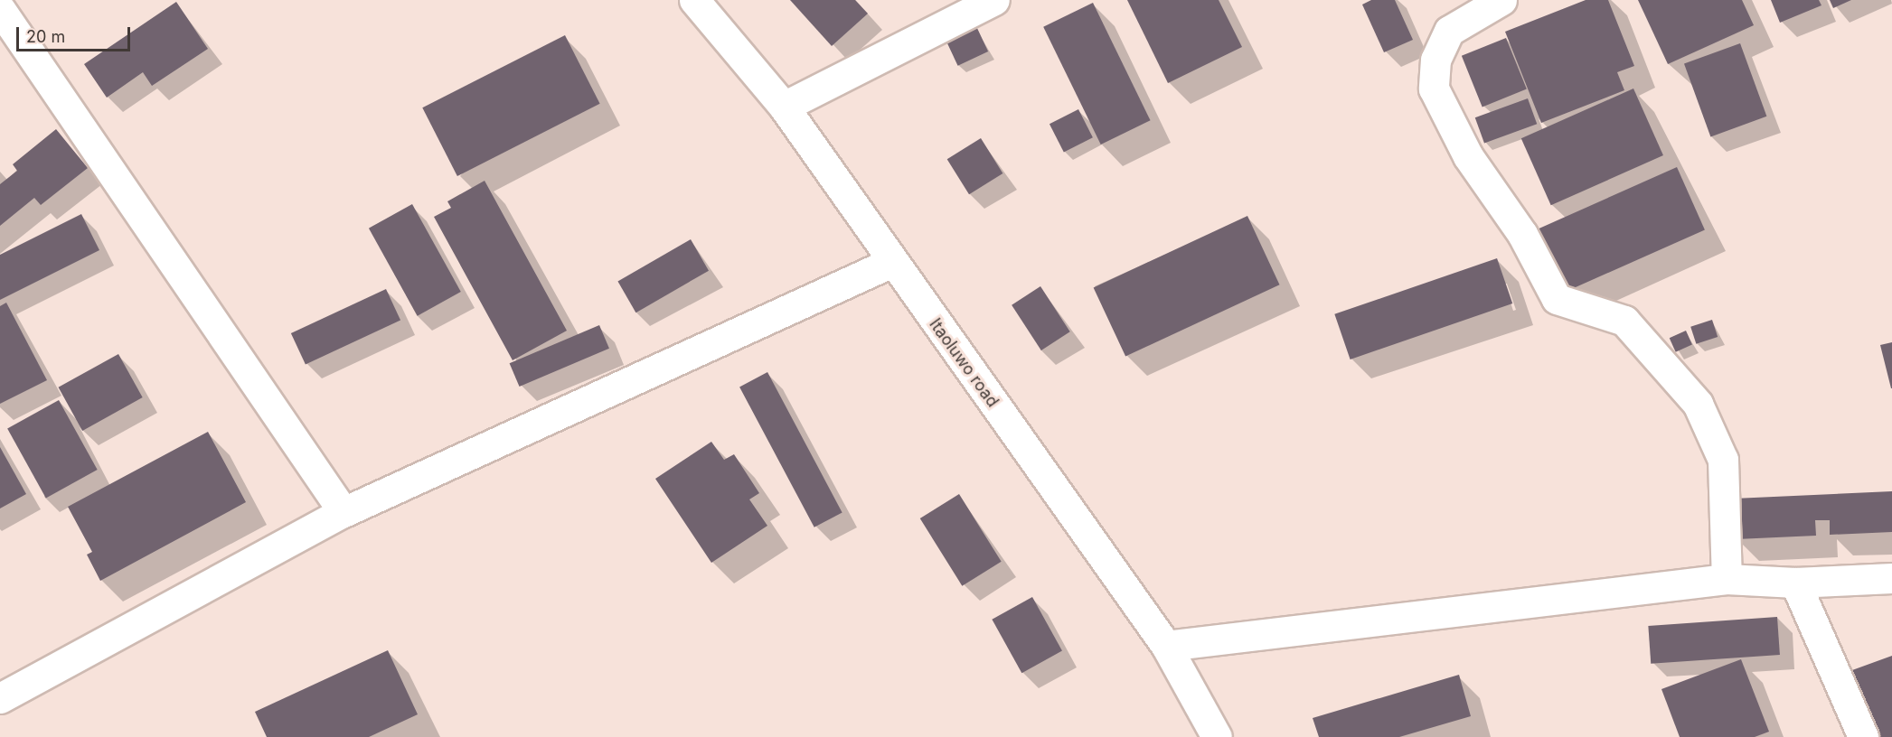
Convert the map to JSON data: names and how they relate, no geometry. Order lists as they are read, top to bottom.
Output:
{
  "streets": {
    "street": ["Itaoluwo road"]
  },
  "scale_bar": "20 m"
}
